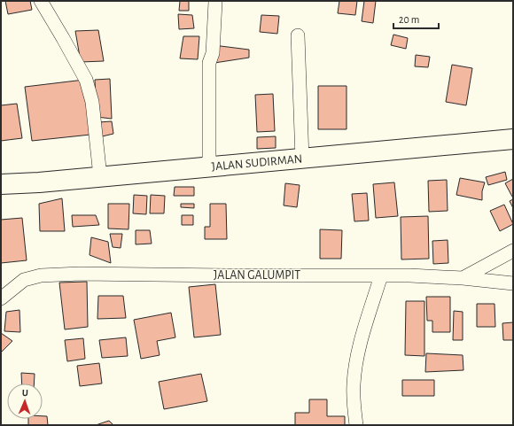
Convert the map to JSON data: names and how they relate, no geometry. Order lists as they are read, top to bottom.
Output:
{
  "streets": {
    "main road": ["JALAN SUDIRMAN"],
    "street": ["JALAN GALUMPIT"]
  },
  "scale_bar": "20 m",
  "north": "top"
}
